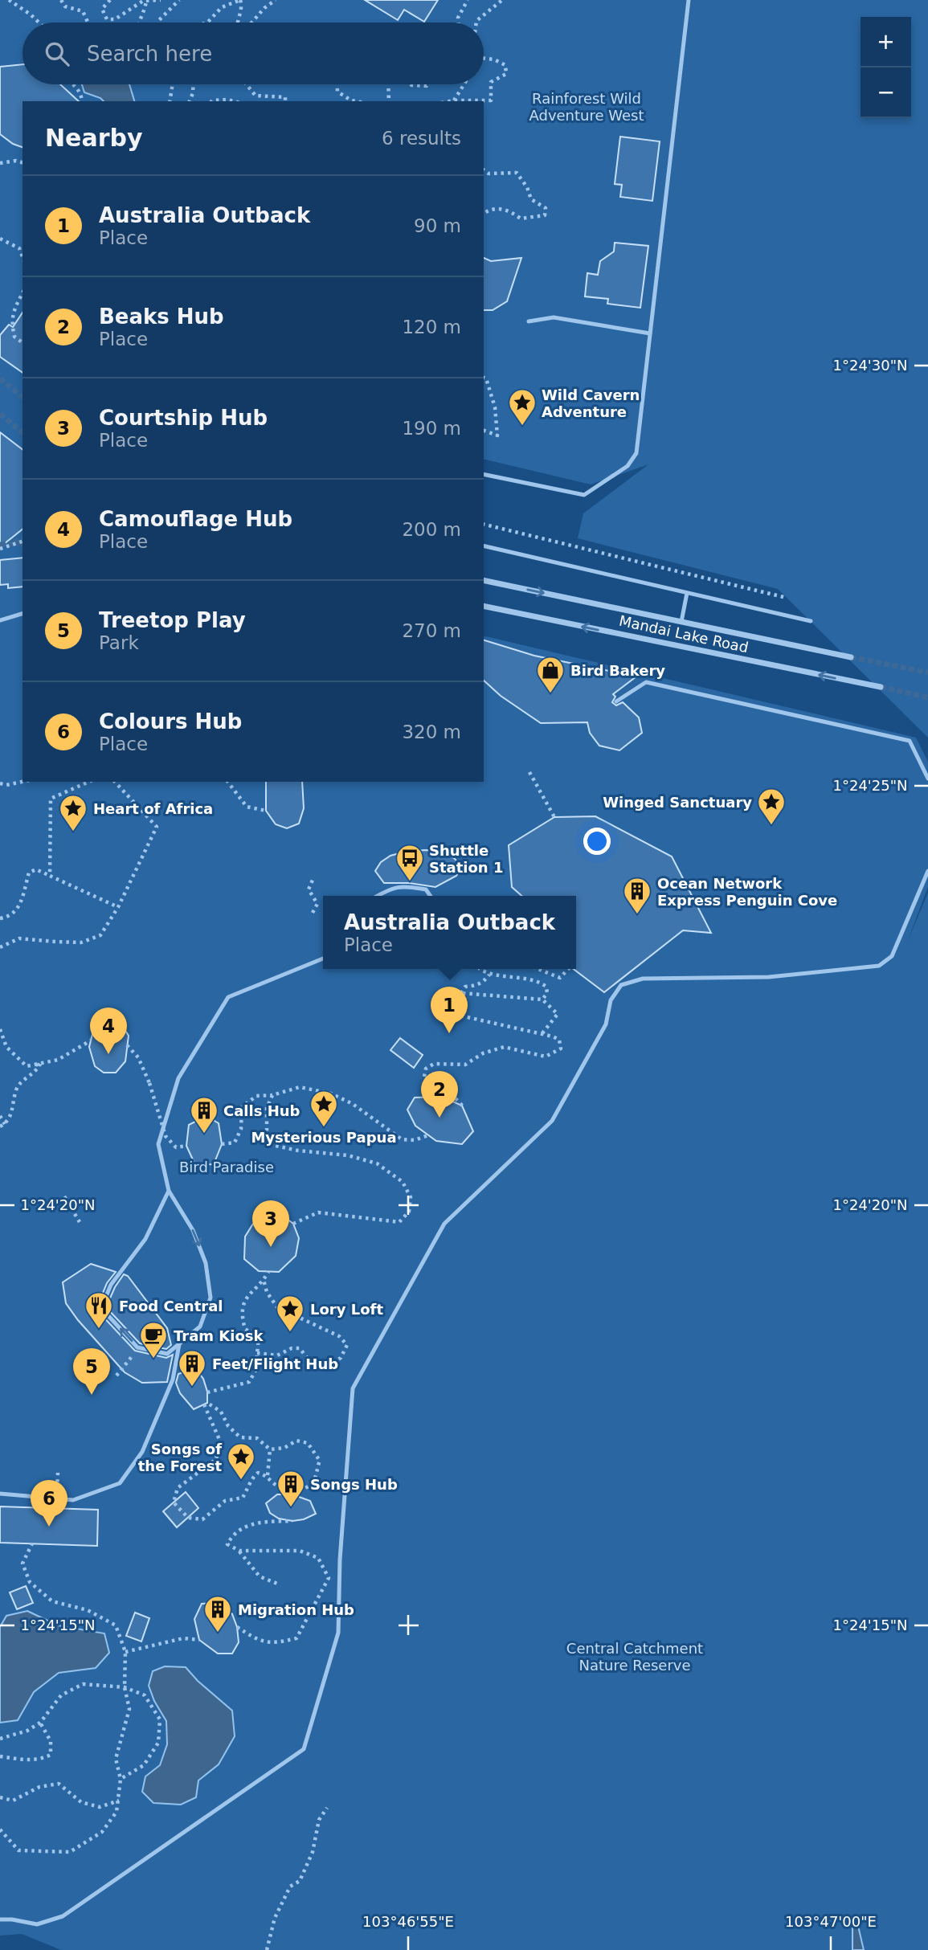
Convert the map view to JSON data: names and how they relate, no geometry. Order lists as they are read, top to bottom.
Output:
{
  "streets": {
    "street": ["Mandai Lake Road"]
  },
  "parks": ["Rainforest Wild Adventure West", "Bird Paradise", "Central Catchment Nature Reserve"],
  "places": {
    "place": [
      "Wild Cavern Adventure",
      "Winged Sanctuary",
      "Heart of Africa",
      "Mysterious Papua",
      "Lory Loft",
      "Songs of the Forest"
    ],
    "shop": ["Bird Bakery"],
    "bus stop": ["Shuttle Station 1"],
    "building": [
      "Ocean Network Express Penguin Cove",
      "Calls Hub",
      "Feet/Flight Hub",
      "Songs Hub",
      "Migration Hub"
    ],
    "restaurant": ["Food Central"],
    "cafe": ["Tram Kiosk"]
  },
  "page": {
    "map_buttons": ["+", "−"],
    "search": "Search here",
    "heading": ["Nearby", "6 results"],
    "list": [
      {
        "mark": "1",
        "name": "Australia Outback",
        "note": "Place",
        "value": "90 m"
      },
      {
        "mark": "2",
        "name": "Beaks Hub",
        "note": "Place",
        "value": "120 m"
      },
      {
        "mark": "3",
        "name": "Courtship Hub",
        "note": "Place",
        "value": "190 m"
      },
      {
        "mark": "4",
        "name": "Camouflage Hub",
        "note": "Place",
        "value": "200 m"
      },
      {
        "mark": "5",
        "name": "Treetop Play",
        "note": "Park",
        "value": "270 m"
      },
      {
        "mark": "6",
        "name": "Colours Hub",
        "note": "Place",
        "value": "320 m"
      }
    ],
    "popup": ["Australia Outback", "Place"],
    "pins": [
      "1",
      "4",
      "2",
      "3",
      "5",
      "6"
    ]
  },
  "coordinates": [
    "1°24'30\"N",
    "1°24'25\"N",
    "1°24'20\"N",
    "1°24'15\"N",
    "103°46'55\"E",
    "103°47'00\"E"
  ]
}
